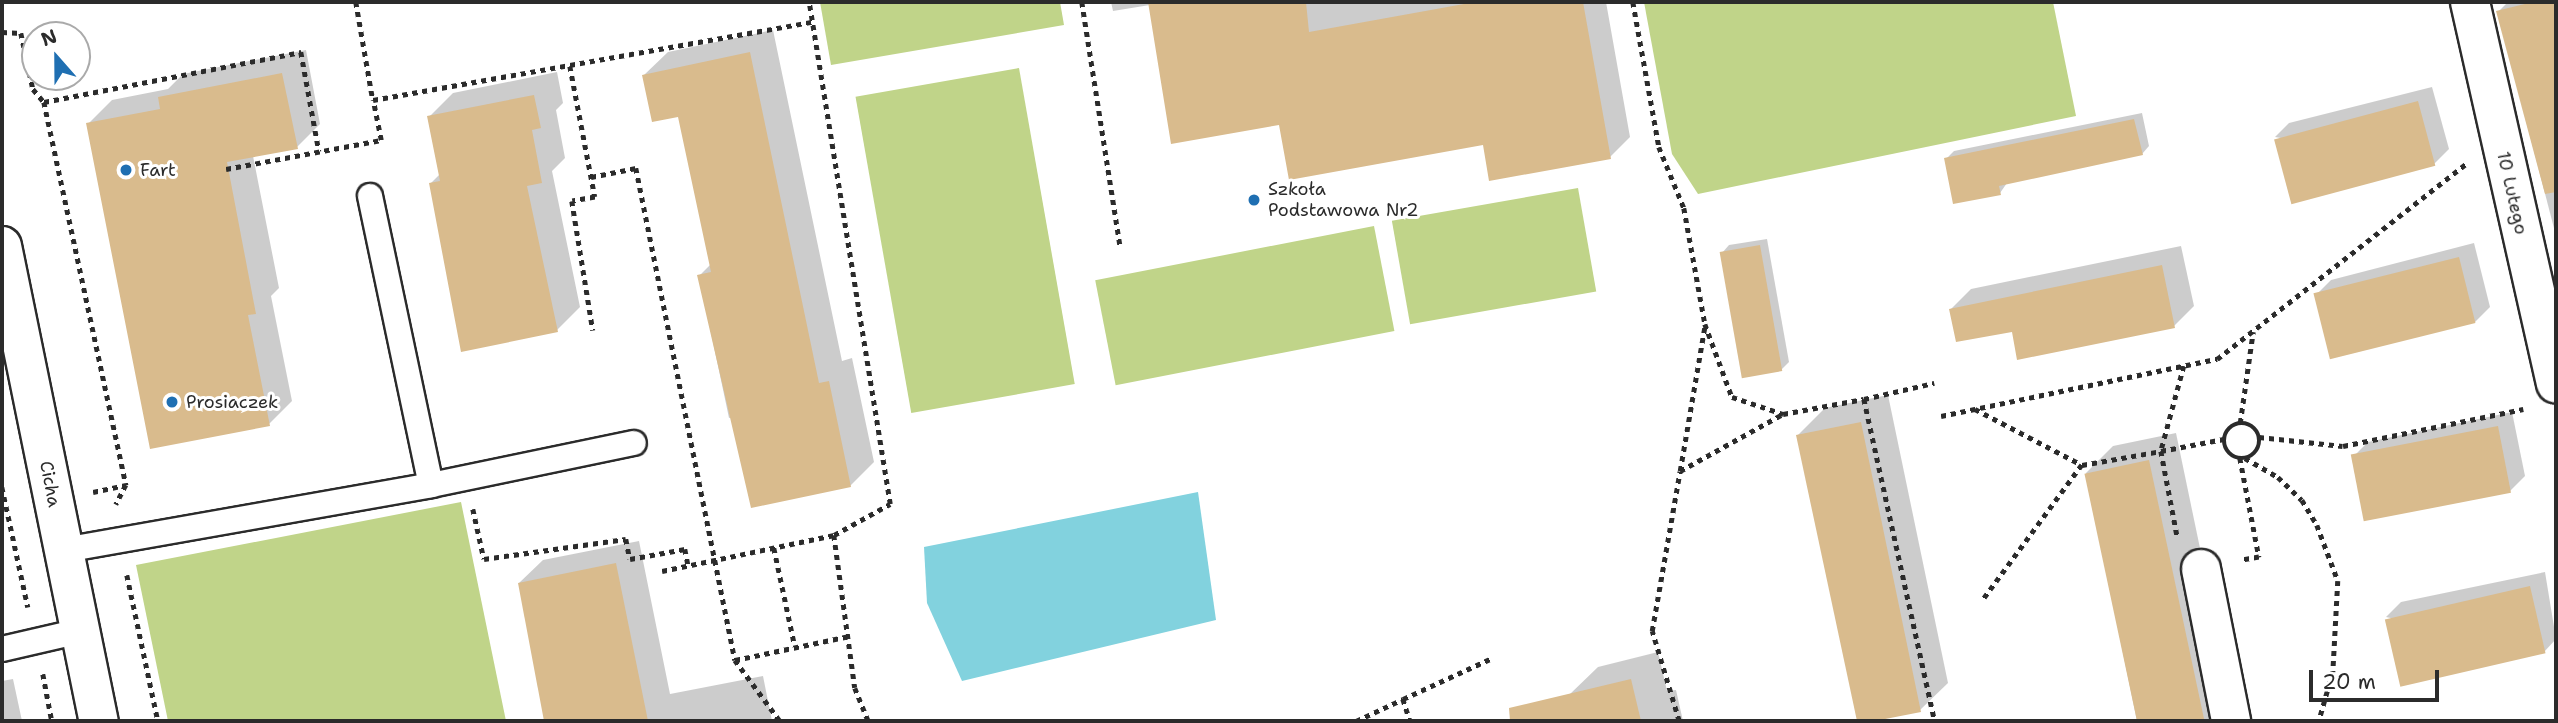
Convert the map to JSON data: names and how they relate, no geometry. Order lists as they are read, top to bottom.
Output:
{
  "streets": {
    "street": ["10 Lutego", "Cicha"]
  },
  "places": ["Fart", "Szkoła Podstawowa Nr2", "Prosiaczek"],
  "scale_bar": "20 m",
  "north": "top"
}
